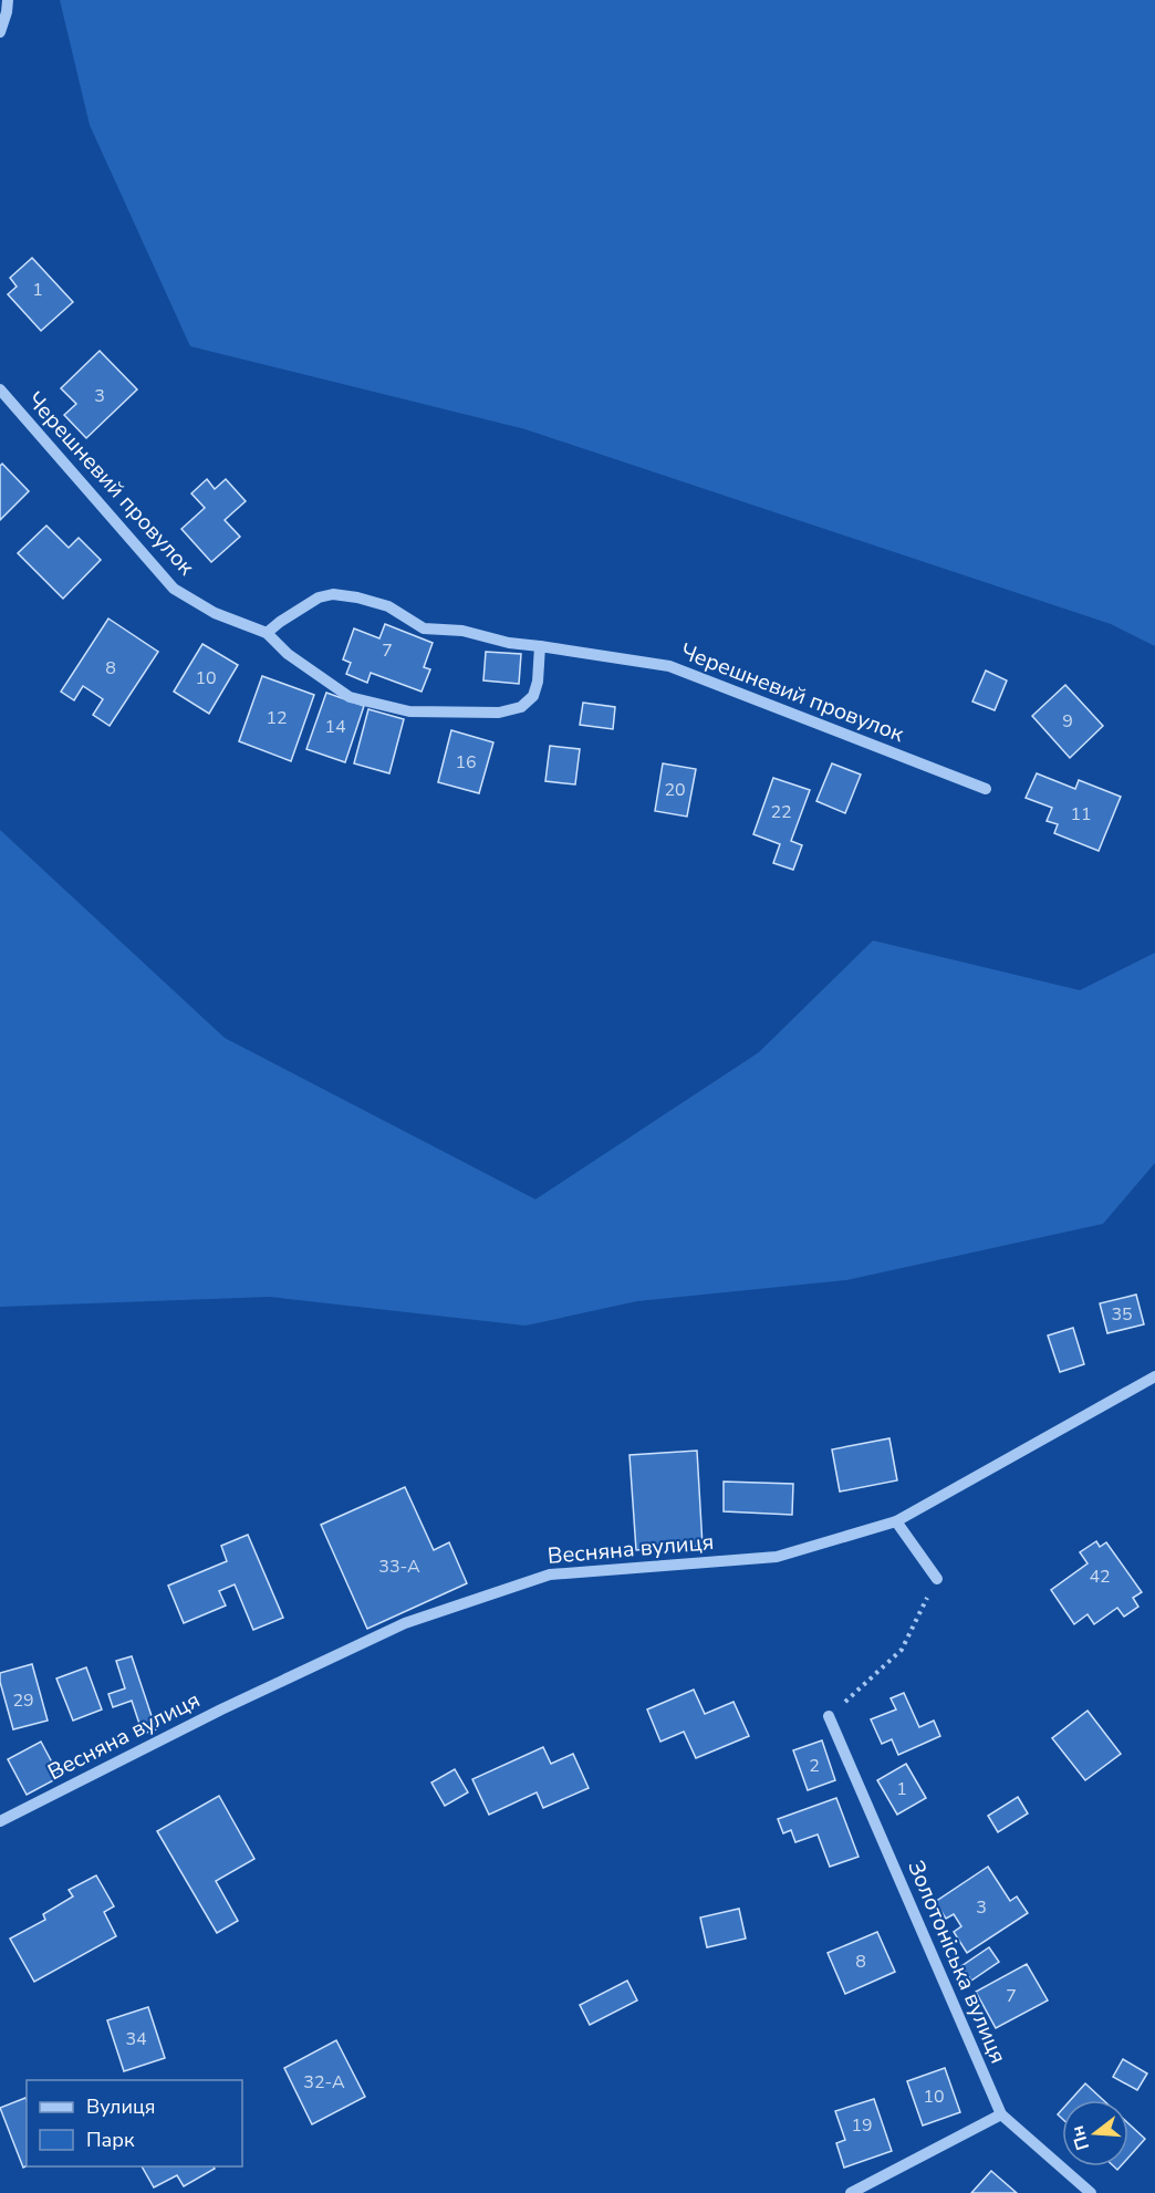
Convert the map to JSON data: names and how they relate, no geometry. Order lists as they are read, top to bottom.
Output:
{
  "streets": {
    "street": ["Черешневий провулок", "Весняна вулиця", "Золотоніська вулиця"]
  },
  "house_numbers": [
    "1",
    "3",
    "7",
    "8",
    "10",
    "12",
    "9",
    "14",
    "16",
    "20",
    "22",
    "11",
    "35",
    "33-А",
    "42",
    "29",
    "2",
    "1",
    "3",
    "8",
    "7",
    "34",
    "32-А",
    "10",
    "19"
  ],
  "legend": ["Вулиця", "Парк"],
  "north": "left"
}
